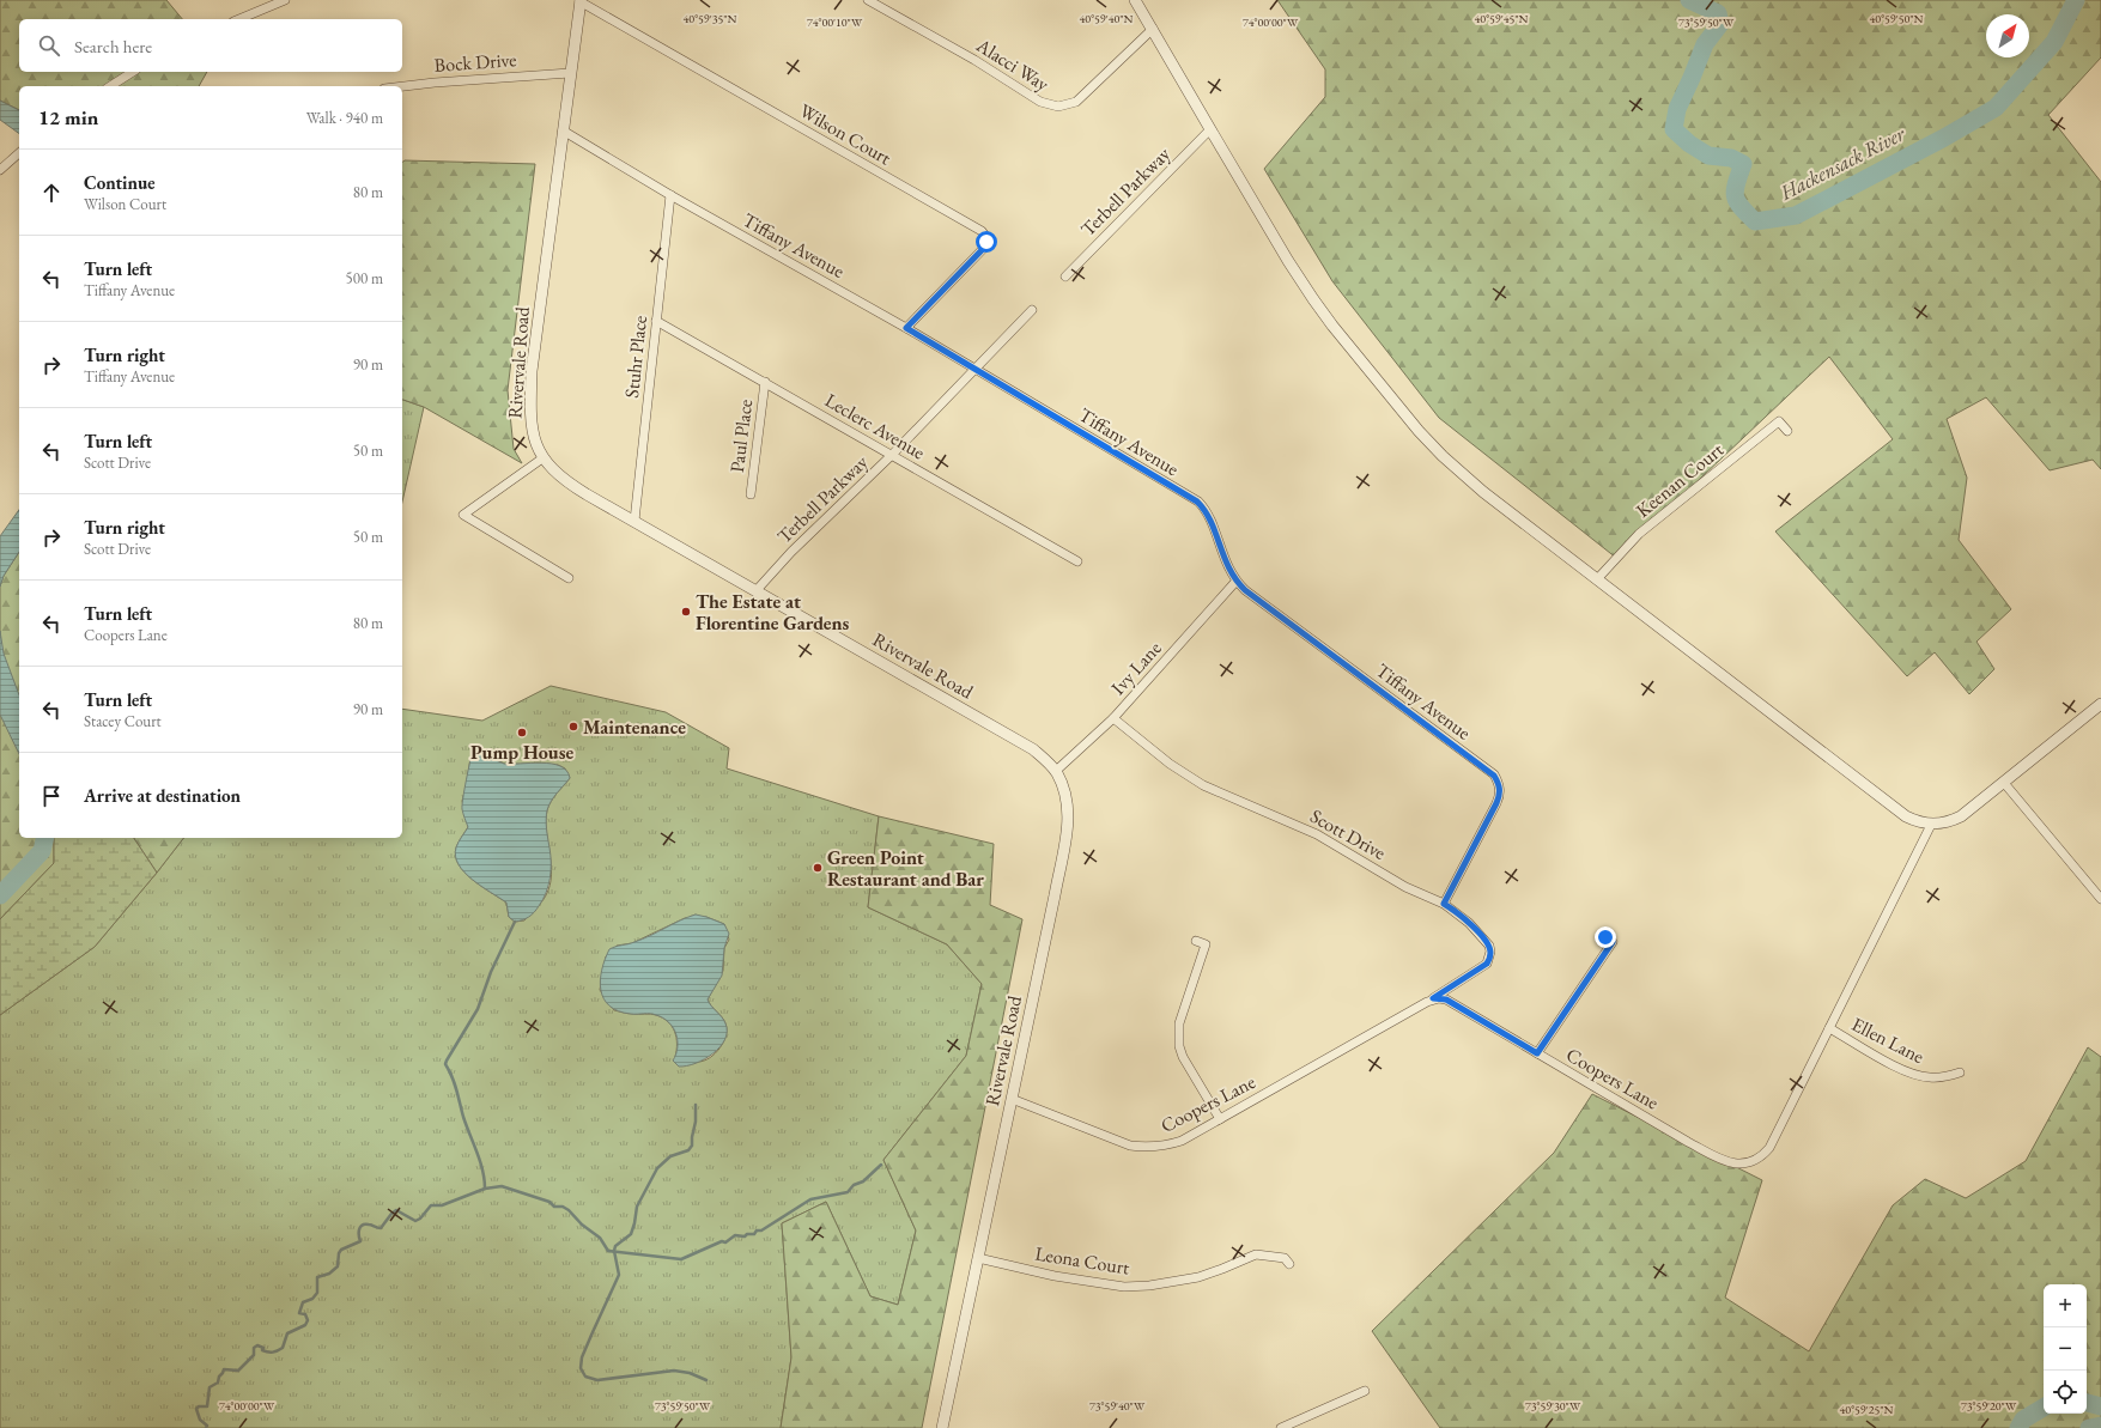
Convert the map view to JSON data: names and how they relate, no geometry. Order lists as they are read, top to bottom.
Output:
{
  "streets": {
    "street": [
      "Bock Drive",
      "Alacci Way",
      "Wilson Court",
      "Terbell Parkway",
      "Tiffany Avenue",
      "Stuhr Place",
      "Rivervale Road",
      "Leclerc Avenue",
      "Paul Place",
      "Keenan Court",
      "Ivy Lane",
      "Scott Drive",
      "Ellen Lane",
      "Coopers Lane",
      "Leona Court"
    ]
  },
  "crossings": [
    ["Bock Drive", "Rivervale Road"],
    ["Wilson Court", "Tiffany Avenue"],
    ["Wilson Court", "Rivervale Road"],
    ["Terbell Parkway", "Tiffany Avenue"],
    ["Terbell Parkway", "Rivervale Road"],
    ["Terbell Parkway", "Leclerc Avenue"],
    ["Tiffany Avenue", "Stuhr Place"],
    ["Tiffany Avenue", "Rivervale Road"],
    ["Tiffany Avenue", "Ivy Lane"],
    ["Tiffany Avenue", "Scott Drive"],
    ["Stuhr Place", "Rivervale Road"],
    ["Stuhr Place", "Leclerc Avenue"],
    ["Rivervale Road", "Ivy Lane"],
    ["Rivervale Road", "Coopers Lane"],
    ["Rivervale Road", "Leona Court"],
    ["Leclerc Avenue", "Paul Place"],
    ["Ivy Lane", "Scott Drive"],
    ["Scott Drive", "Coopers Lane"],
    ["Ellen Lane", "Coopers Lane"]
  ],
  "water": ["Hackensack River"],
  "places": [
    "The Estate at Florentine Gardens",
    "Maintenance",
    "Pump House",
    "Green Point Restaurant and Bar"
  ],
  "north": "top right",
  "page": {
    "search": "Search here",
    "heading": ["12 min", "Walk · 940 m"],
    "list": [
      ["Continue", "Wilson Court", "80 m"],
      ["Turn left", "Tiffany Avenue", "500 m"],
      ["Turn right", "Tiffany Avenue", "90 m"],
      ["Turn left", "Scott Drive", "50 m"],
      ["Turn right", "Scott Drive", "50 m"],
      ["Turn left", "Coopers Lane", "80 m"],
      ["Turn left", "Stacey Court", "90 m"],
      "Arrive at destination"
    ],
    "map_buttons": ["+", "−"]
  },
  "coordinates": [
    "40°59'50\"N",
    "40°59'35\"N",
    "40°59'40\"N",
    "40°59'45\"N",
    "74°00'00\"W",
    "74°00'10\"W",
    "73°59'50\"W",
    "73°59'40\"W",
    "73°59'30\"W",
    "73°59'20\"W",
    "40°59'25\"N"
  ]
}
